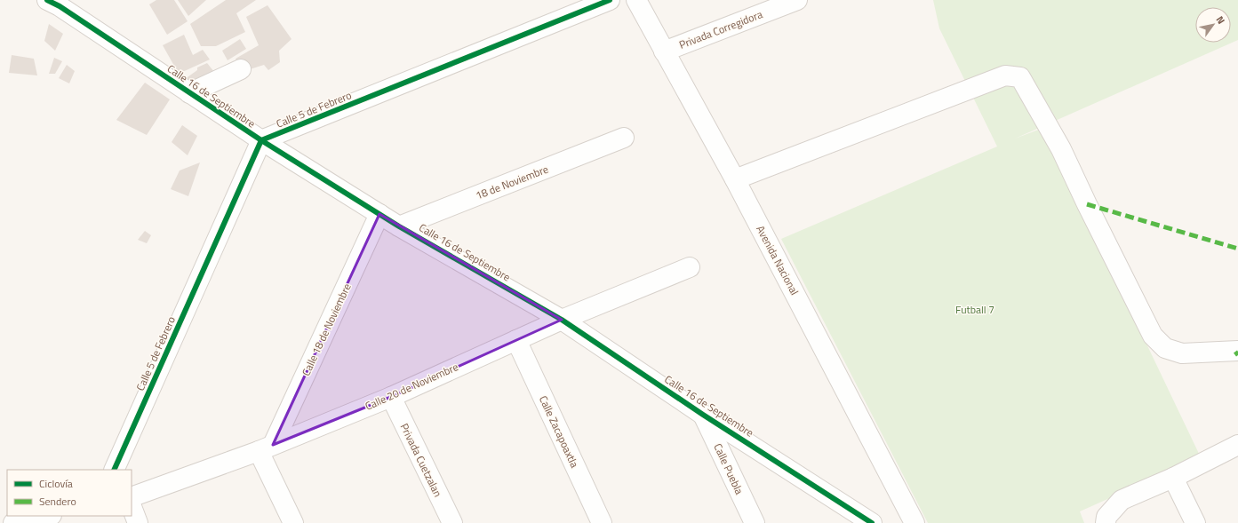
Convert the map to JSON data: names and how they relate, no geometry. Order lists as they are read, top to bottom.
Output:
{
  "streets": {
    "street": [
      "Privada Corregidora",
      "Calle 16 de Septiembre",
      "Calle 5 de Febrero",
      "18 de Noviembre",
      "Avenida Nacional",
      "Calle 18 de Noviembre",
      "Calle 20 de Noviembre",
      "Calle Zacapoaxtla",
      "Privada Cuetzalan",
      "Calle Puebla"
    ]
  },
  "crossings": [
    ["Privada Corregidora", "Avenida Nacional"],
    ["Calle 16 de Septiembre", "Calle 5 de Febrero"],
    ["Calle 16 de Septiembre", "18 de Noviembre"],
    ["Calle 16 de Septiembre", "Calle 18 de Noviembre"],
    ["Calle 16 de Septiembre", "Calle 20 de Noviembre"],
    ["Calle 16 de Septiembre", "Calle Puebla"],
    ["Calle 18 de Noviembre", "Calle 20 de Noviembre"],
    ["Calle 20 de Noviembre", "Calle Zacapoaxtla"],
    ["Calle 20 de Noviembre", "Privada Cuetzalan"]
  ],
  "parks": ["Futball 7"],
  "legend": ["Ciclovía", "Sendero"],
  "north": "top right"
}
